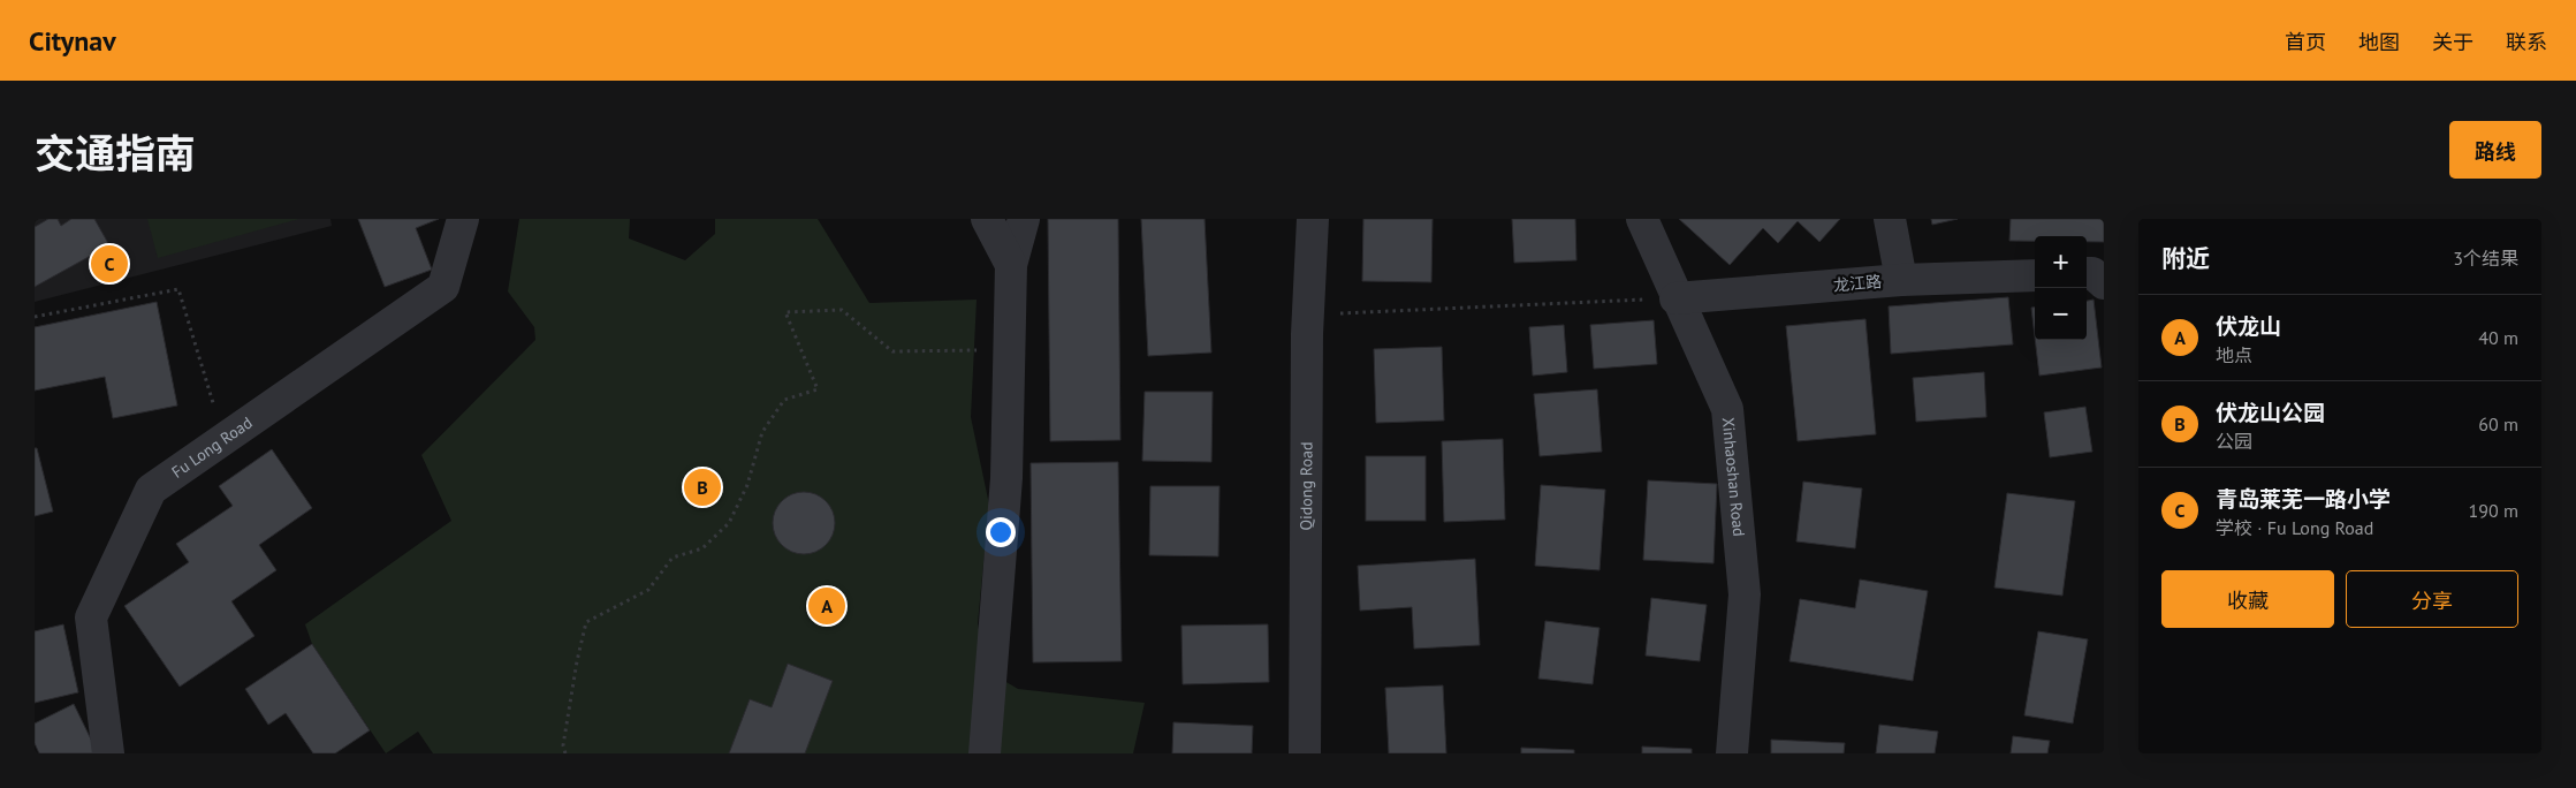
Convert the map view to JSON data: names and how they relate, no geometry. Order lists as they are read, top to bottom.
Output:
{
  "streets": {
    "street": [
      "龙江路",
      "Fu Long Road",
      "Xinhaoshan Road",
      "Qidong Road"
    ]
  },
  "crossings": [
    ["龙江路", "Xinhaoshan Road"]
  ],
  "page": {
    "header": "Citynav",
    "nav": [
      "首页",
      "地图",
      "关于",
      "联系"
    ],
    "title": "交通指南",
    "buttons": [
      "路线",
      ["收藏", "分享"]
    ],
    "heading": ["附近", "3个结果"],
    "map_buttons": ["+", "−"],
    "pins": ["C", "B", "A"],
    "list": [
      {
        "mark": "A",
        "name": "伏龙山",
        "note": "地点",
        "value": "40 m"
      },
      {
        "mark": "B",
        "name": "伏龙山公园",
        "note": "公园",
        "value": "60 m"
      },
      {
        "mark": "C",
        "name": "青岛莱芜一路小学",
        "note": "学校 · Fu Long Road",
        "value": "190 m"
      }
    ]
  }
}
